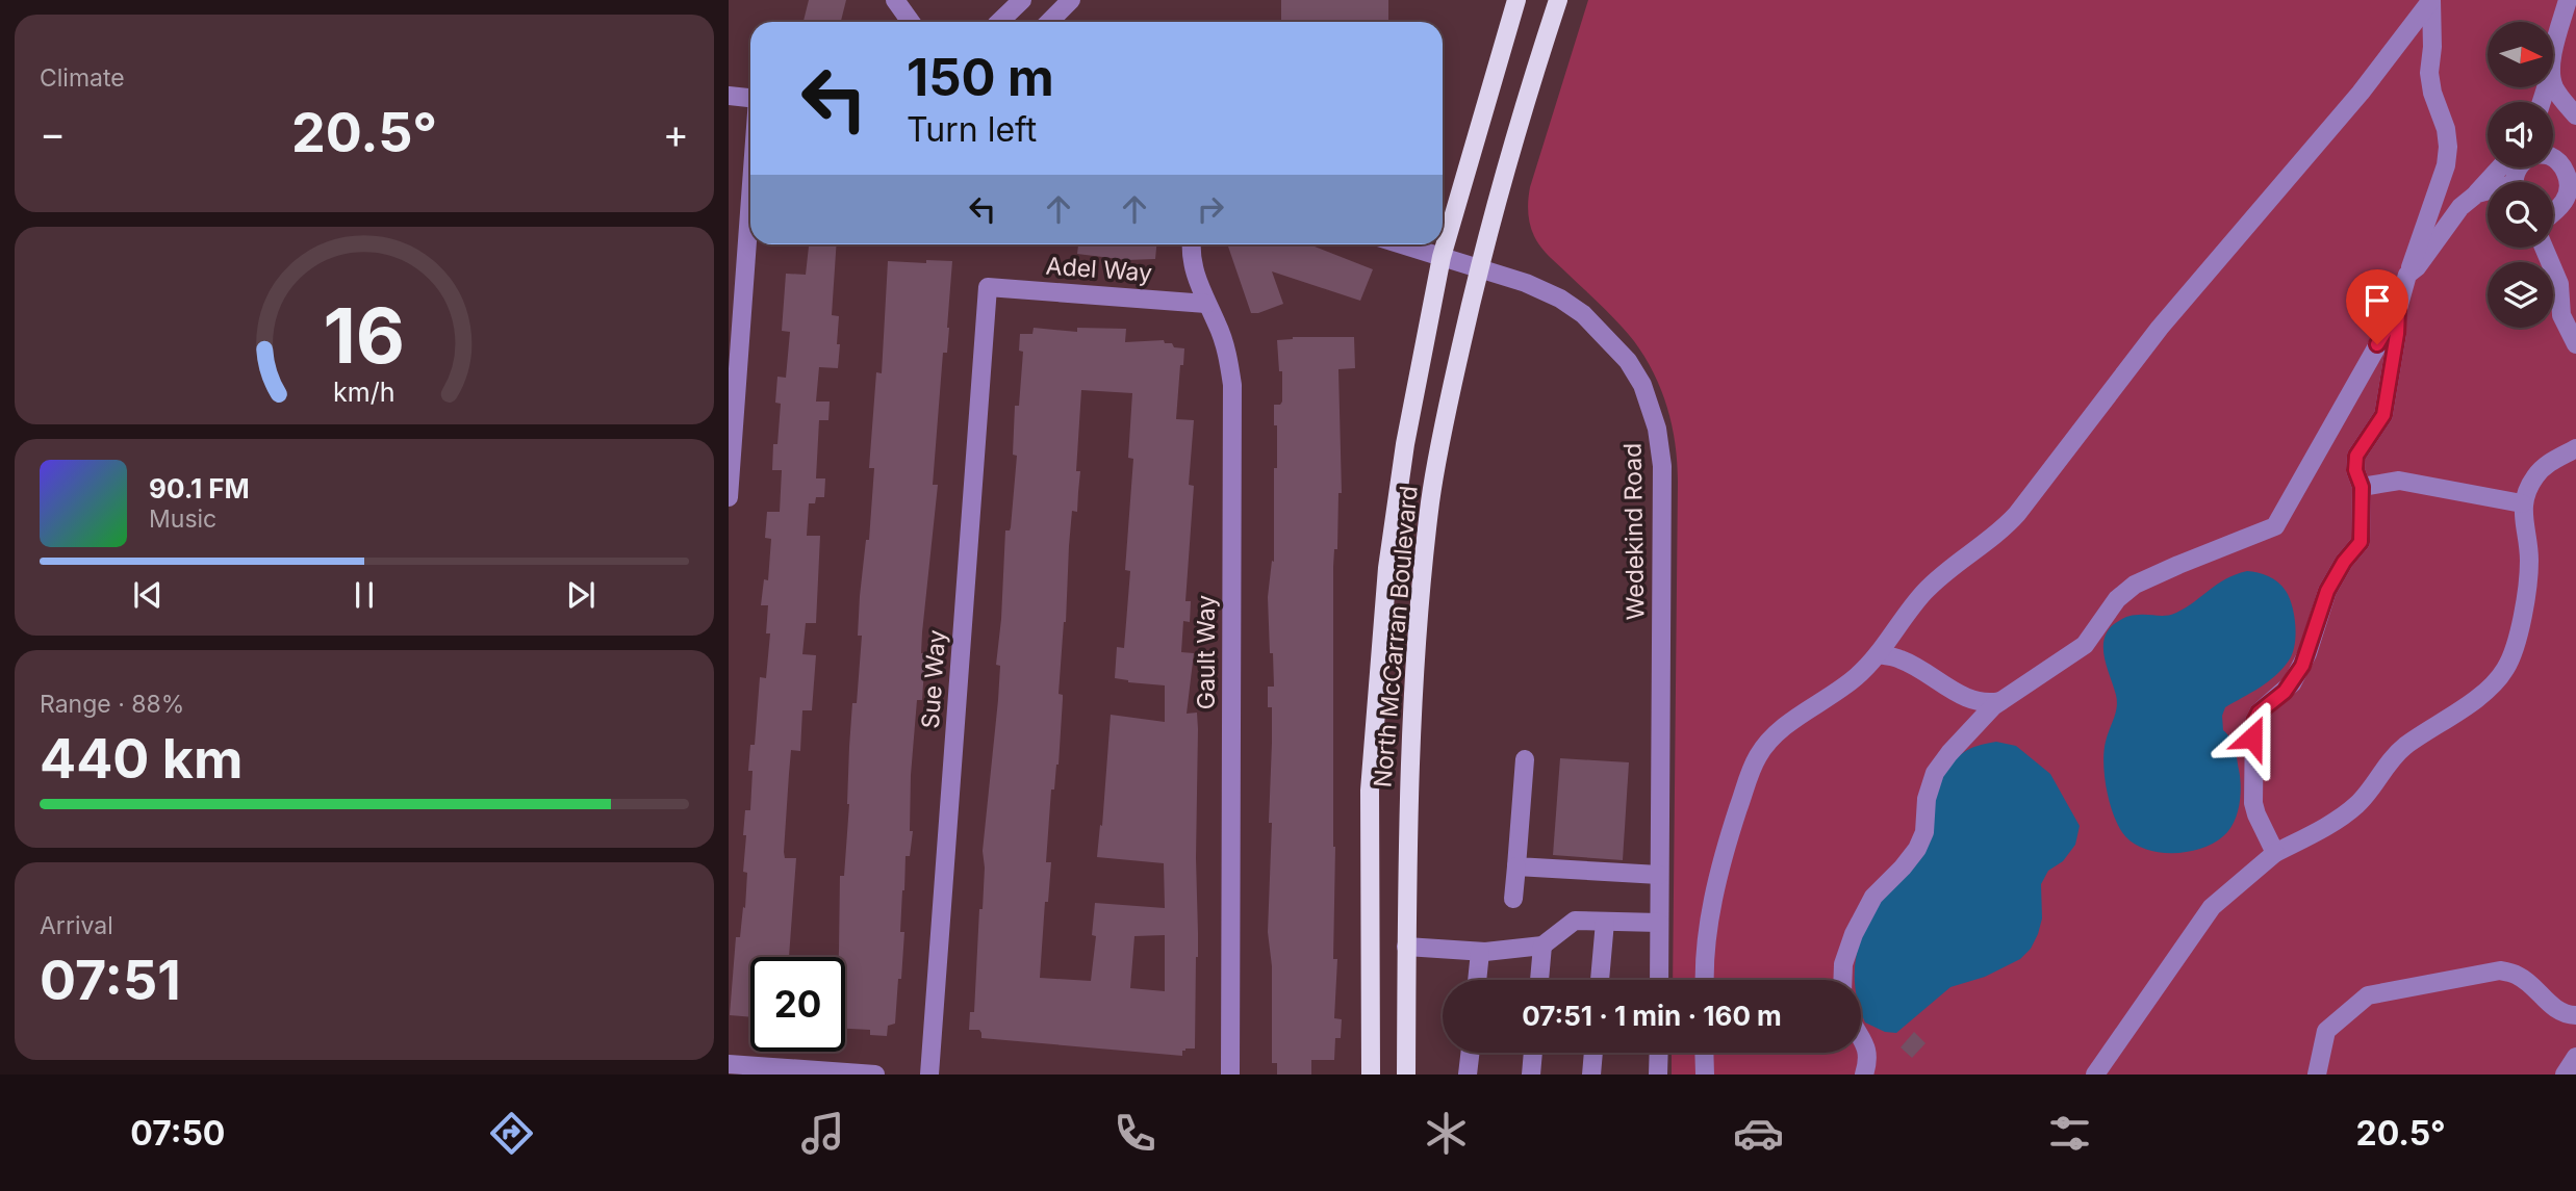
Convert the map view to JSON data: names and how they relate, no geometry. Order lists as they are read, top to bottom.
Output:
{
  "streets": {
    "main road": ["North McCarran Boulevard"],
    "street": [
      "Adel Way",
      "Wedekind Road",
      "Gault Way",
      "Sue Way"
    ]
  },
  "crossings": [
    ["Adel Way", "Gault Way"],
    ["Adel Way", "Sue Way"],
    ["Wedekind Road", "North McCarran Boulevard"]
  ],
  "north": "right",
  "page": {
    "tile": [
      "Climate",
      ["Range · 88%", "440 km"],
      ["Arrival", "07:51"]
    ],
    "turn": ["150 m", "Turn left"],
    "heat": ["−", "20.5°", "+"],
    "song": ["90.1 FM", "Music"],
    "limit": "20",
    "trip": "07:51 · 1 min · 160 m",
    "tabs": ["07:50", "20.5°"],
    "gauge": ["16", "km/h"]
  }
}
